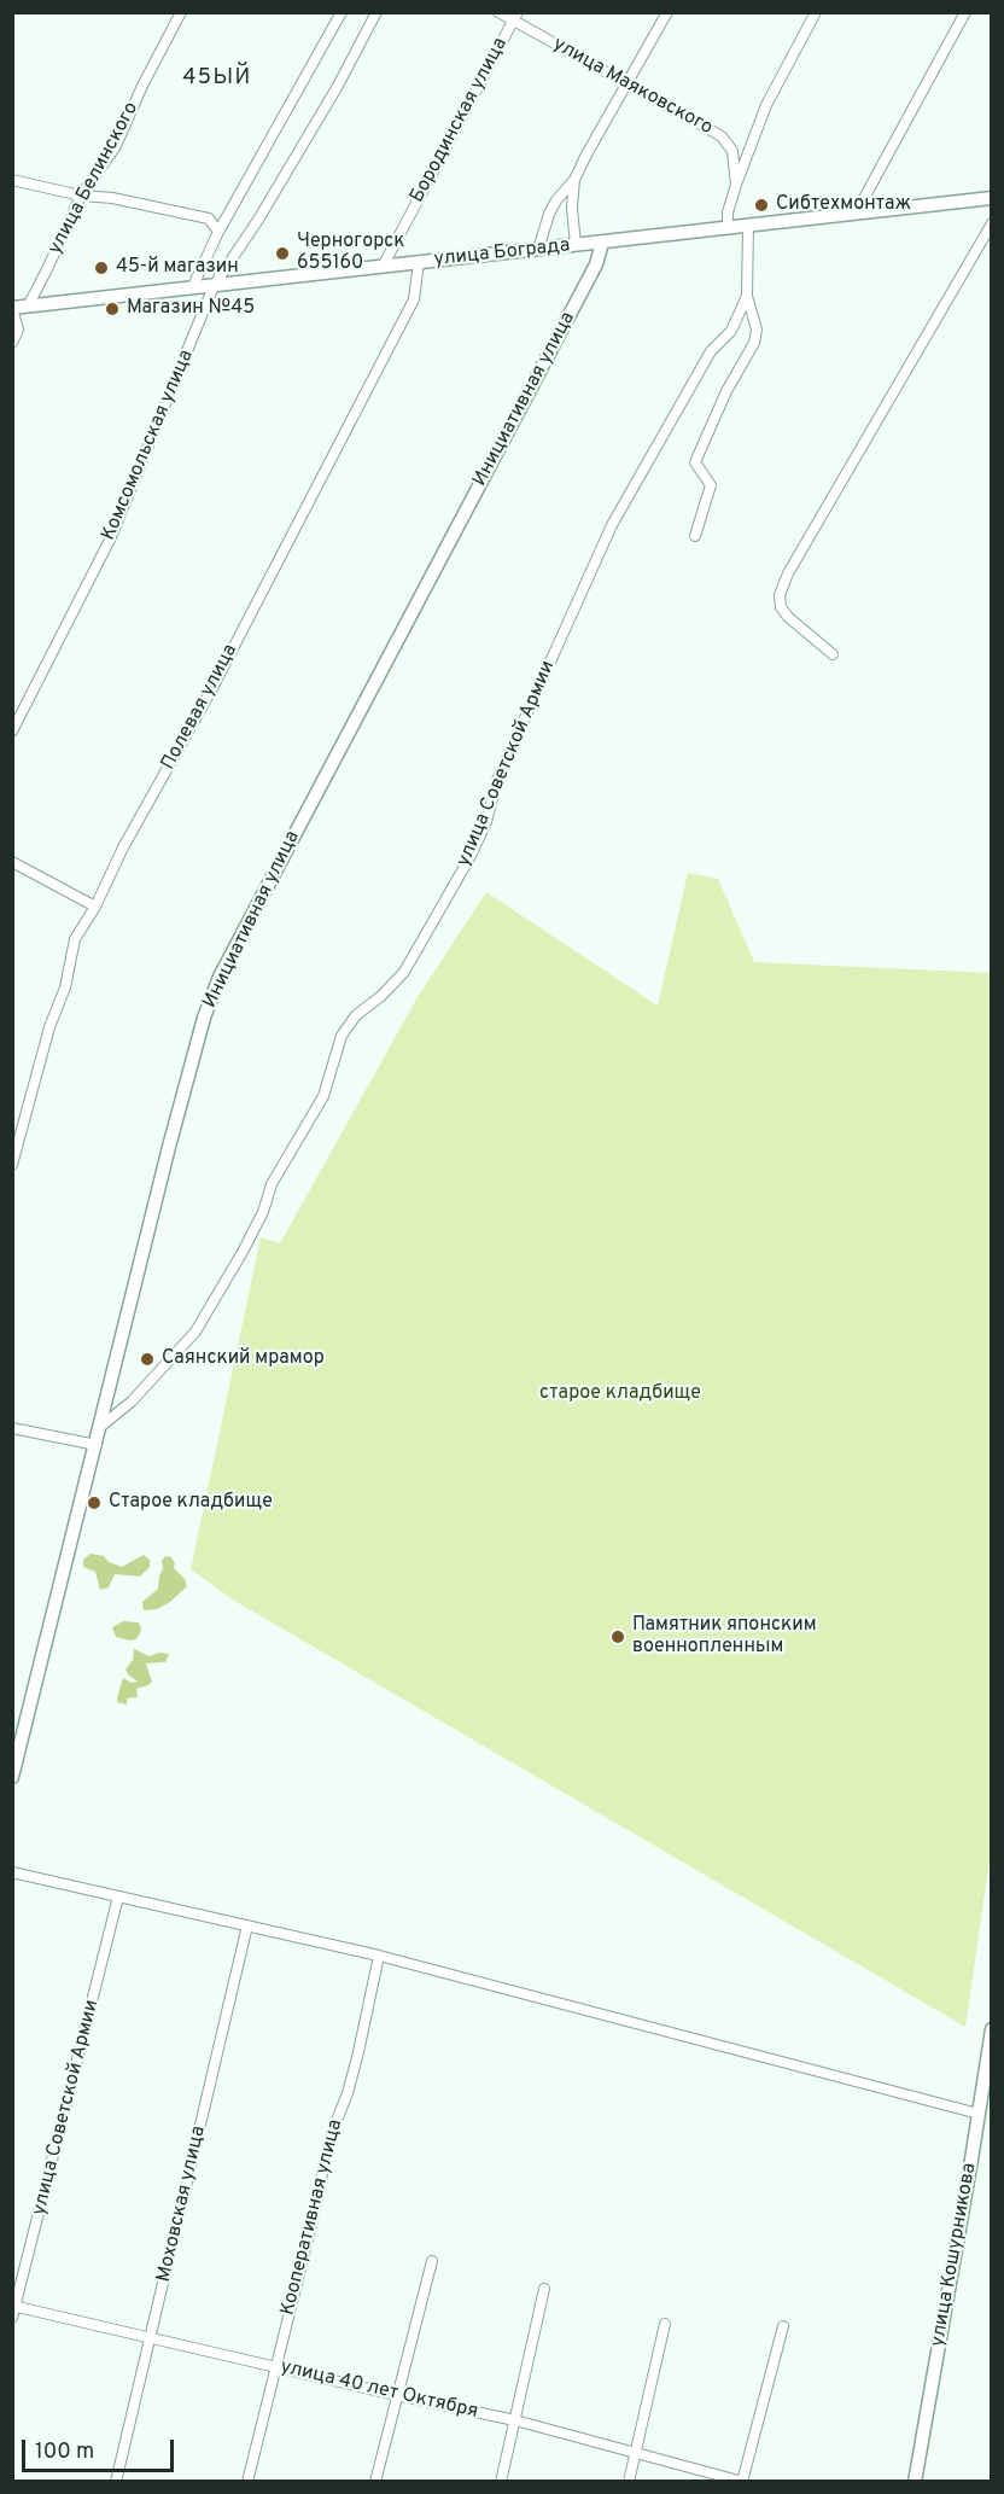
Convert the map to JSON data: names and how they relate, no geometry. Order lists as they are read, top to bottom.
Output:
{
  "streets": {
    "street": [
      "улица Маяковского",
      "Бородинская улица",
      "улица Белинского",
      "улица Бограда",
      "Инициативная улица",
      "Комсомольская улица",
      "Полевая улица",
      "улица Советской Армии",
      "Моховская улица",
      "Кооперативная улица",
      "улица Кошурникова",
      "улица 40 лет Октября"
    ]
  },
  "crossings": [
    ["улица Маяковского", "Бородинская улица"],
    ["Бородинская улица", "улица Бограда"],
    ["улица Белинского", "улица Бограда"],
    ["улица Бограда", "Инициативная улица"],
    ["улица Бограда", "Комсомольская улица"],
    ["улица Бограда", "Полевая улица"],
    ["улица Бограда", "улица Советской Армии"],
    ["Инициативная улица", "улица Советской Армии"],
    ["улица Советской Армии", "улица 40 лет Октября"],
    ["Моховская улица", "улица 40 лет Октября"],
    ["Кооперативная улица", "улица 40 лет Октября"]
  ],
  "districts": ["45ЫЙ"],
  "parks": ["старое кладбище"],
  "places": [
    "Сибтехмонтаж",
    "Черногорск 655160",
    "45-й магазин",
    "Магазин №45",
    "Саянский мрамор",
    "Старое кладбище",
    "Памятник японским военнопленным"
  ],
  "scale_bar": "100 m"
}
